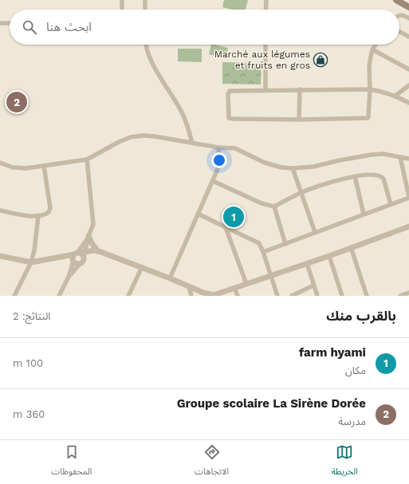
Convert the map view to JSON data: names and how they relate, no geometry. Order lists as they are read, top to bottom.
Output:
{
  "places": {
    "shop": ["Marché aux légumes et fruits en gros"]
  },
  "page": {
    "search": "ابحث هنا",
    "pins": ["2", "1"],
    "heading": ["بالقرب منك", "النتائج: 2"],
    "list": [
      {
        "mark": "1",
        "name": "farm hyami",
        "note": "مكان",
        "value": "100 m"
      },
      {
        "mark": "2",
        "name": "Groupe scolaire La Sirène Dorée",
        "note": "مدرسة",
        "value": "360 m"
      }
    ],
    "nav": ["الخريطة", "الاتجاهات", "المحفوظات"]
  }
}
